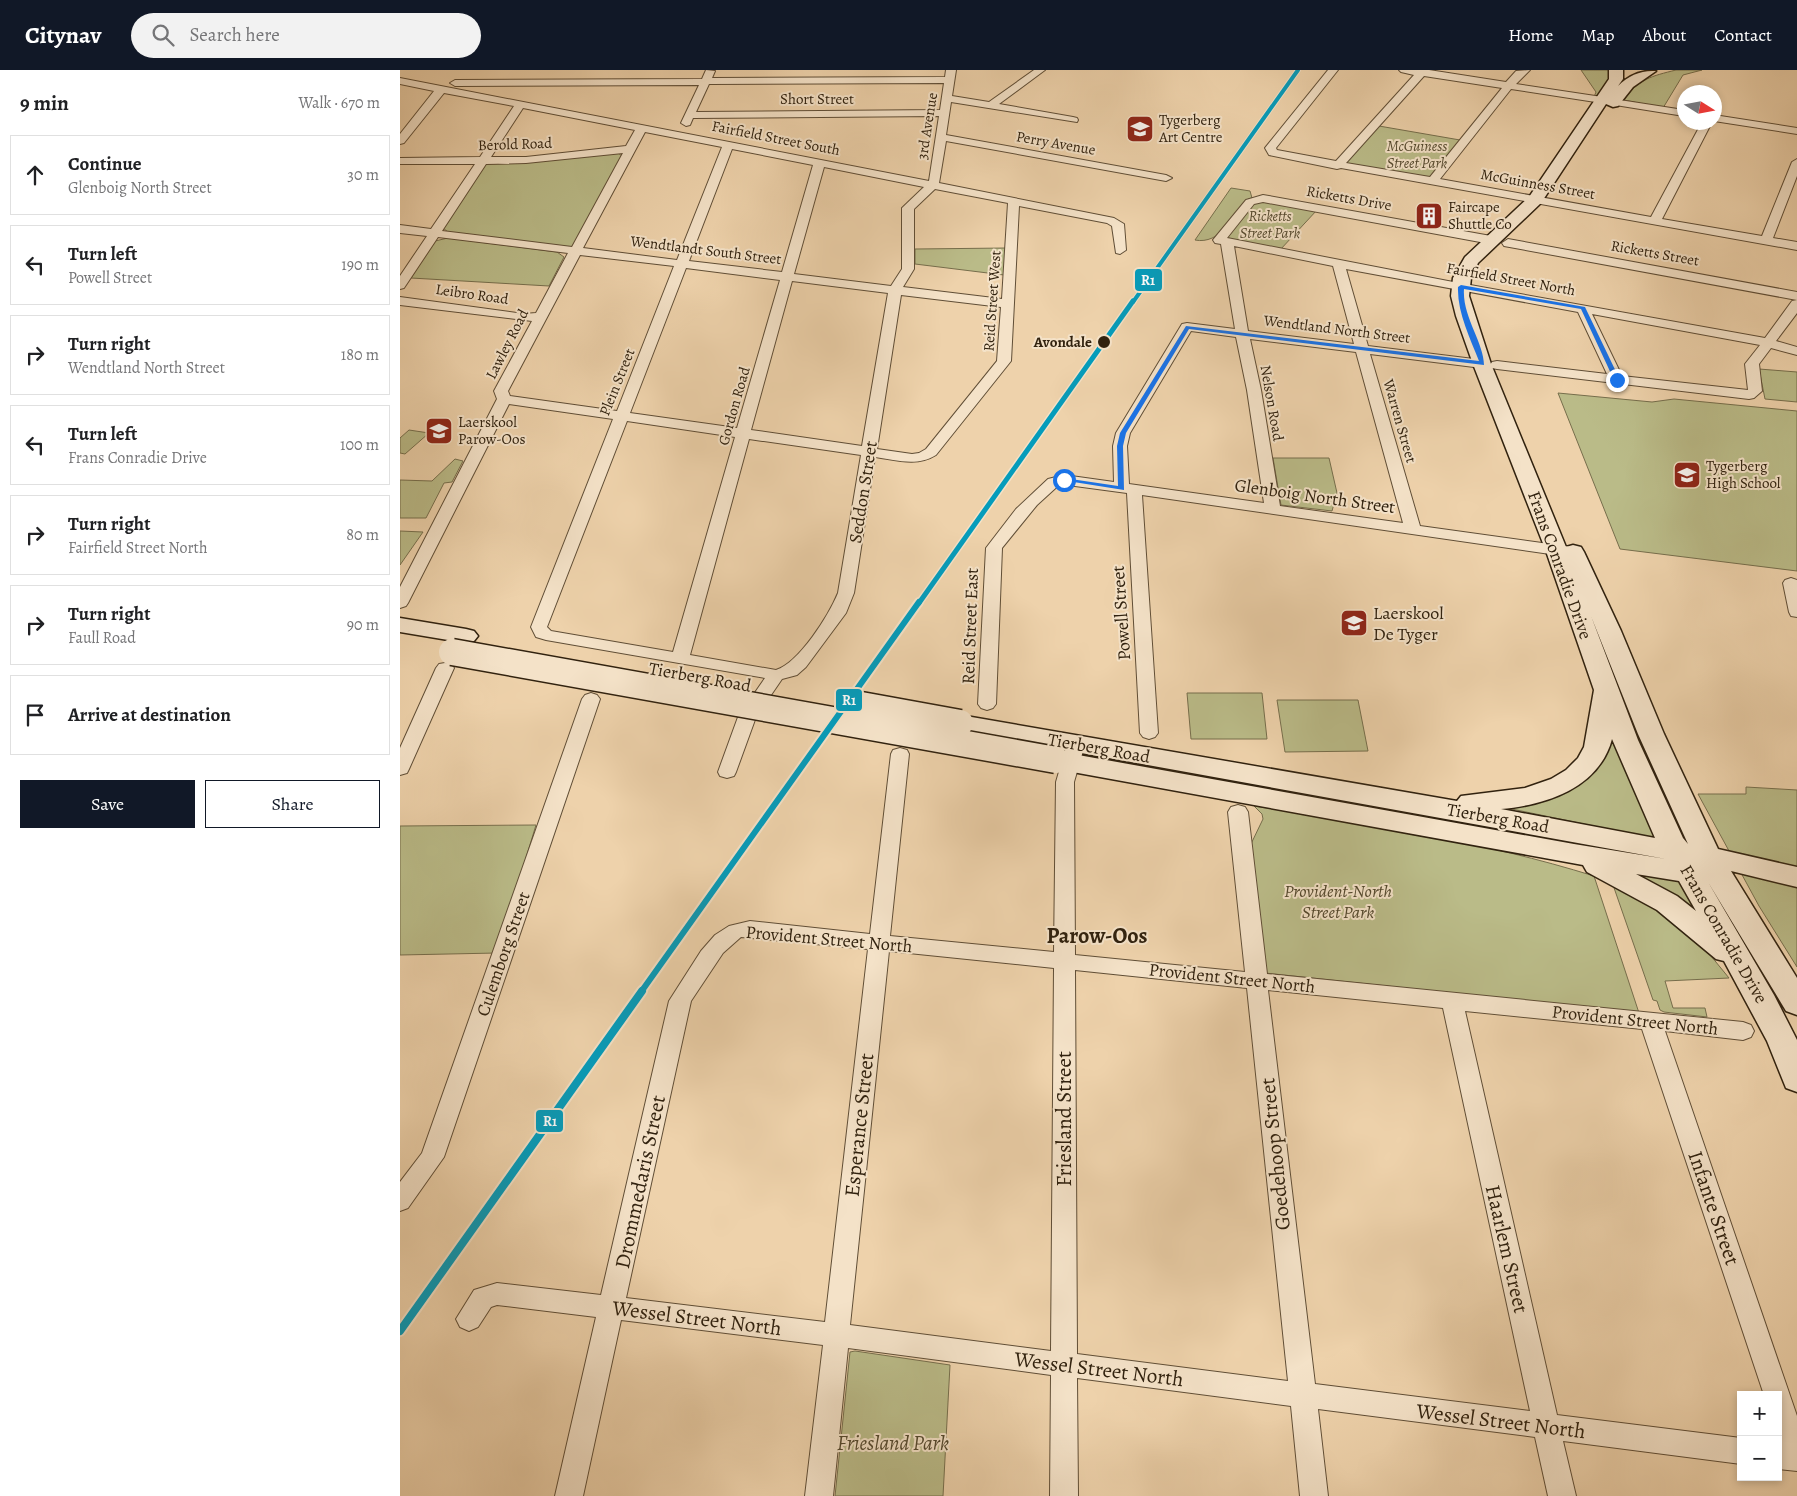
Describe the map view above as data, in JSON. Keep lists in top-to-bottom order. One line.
{"streets":{"main road":["Frans Conradie Drive","Tierberg Road"],"street":["Short Street","3rd Avenue","Fairfield Street South","Perry Avenue","Berold Road","McGuinness Street","Ricketts Drive","Wendtlandt South Street","Ricketts Street","Fairfield Street North","Leibro Road","Reid Street West","Wendtland North Street","Lawley Road","Plein Street","Nelson Road","Gordon Road","Warren Street","Seddon Street","Glenboig North Street","Powell Street","Reid Street East","Provident Street North","Culemborg Street","Friesland Street","Esperance Street","Goedehoop Street","Drommedaris Street","Infante Street","Haarlem Street","Wessel Street North"]},"crossings":[["Short Street","3rd Avenue"],["3rd Avenue","Fairfield Street South"],["3rd Avenue","Perry Avenue"],["3rd Avenue","Seddon Street"],["Fairfield Street South","Reid Street West"],["Fairfield Street South","Lawley Road"],["Fairfield Street South","Plein Street"],["Fairfield Street South","Gordon Road"],["Fairfield Street South","Seddon Street"],["Berold Road","Lawley Road"],["McGuinness Street","Frans Conradie Drive"],["Ricketts Drive","Ricketts Street"],["Ricketts Drive","Fairfield Street North"],["Ricketts Drive","Nelson Road"],["Ricketts Drive","Frans Conradie Drive"],["Wendtlandt South Street","Reid Street West"],["Wendtlandt South Street","Lawley Road"],["Wendtlandt South Street","Plein Street"],["Wendtlandt South Street","Gordon Road"],["Wendtlandt South Street","Seddon Street"],["Ricketts Street","Frans Conradie Drive"],["Fairfield Street North","Wendtland North Street"],["Fairfield Street North","Nelson Road"],["Fairfield Street North","Warren Street"],["Fairfield Street North","Frans Conradie Drive"],["Leibro Road","Lawley Road"],["Reid Street West","Seddon Street"],["Wendtland North Street","Nelson Road"],["Wendtland North Street","Warren Street"],["Wendtland North Street","Frans Conradie Drive"],["Wendtland North Street","Powell Street"],["Nelson Road","Glenboig North Street"],["Warren Street","Glenboig North Street"],["Glenboig North Street","Frans Conradie Drive"],["Glenboig North Street","Powell Street"],["Glenboig North Street","Reid Street East"],["Frans Conradie Drive","Tierberg Road"],["Tierberg Road","Friesland Street"],["Provident Street North","Friesland Street"],["Provident Street North","Esperance Street"],["Provident Street North","Goedehoop Street"],["Provident Street North","Drommedaris Street"],["Provident Street North","Infante Street"],["Provident Street North","Haarlem Street"],["Friesland Street","Wessel Street North"],["Esperance Street","Wessel Street North"],["Goedehoop Street","Wessel Street North"],["Drommedaris Street","Wessel Street North"],["Haarlem Street","Wessel Street North"]],"districts":["Parow-Oos"],"parks":["McGuiness Street Park","Ricketts Street Park","Provident-North Street Park","Friesland Park"],"places":{"school or university":["Tygerberg Art Centre","Laerskool Parow-Oos","Tygerberg High School","Laerskool De Tyger"],"building":["Faircape Shuttle Co"],"other":["Avondale"]},"lines":["transit line R1"],"north":"right","page":{"header":"Citynav","search":"Search here","nav":["Home","Map","About","Contact"],"heading":["9 min","Walk · 670 m"],"list":[["Continue","Glenboig North Street","30 m"],["Turn left","Powell Street","190 m"],["Turn right","Wendtland North Street","180 m"],["Turn left","Frans Conradie Drive","100 m"],["Turn right","Fairfield Street North","80 m"],["Turn right","Faull Road","90 m"],"Arrive at destination"],"buttons":["Save","Share"],"map_buttons":["+","−"]}}
